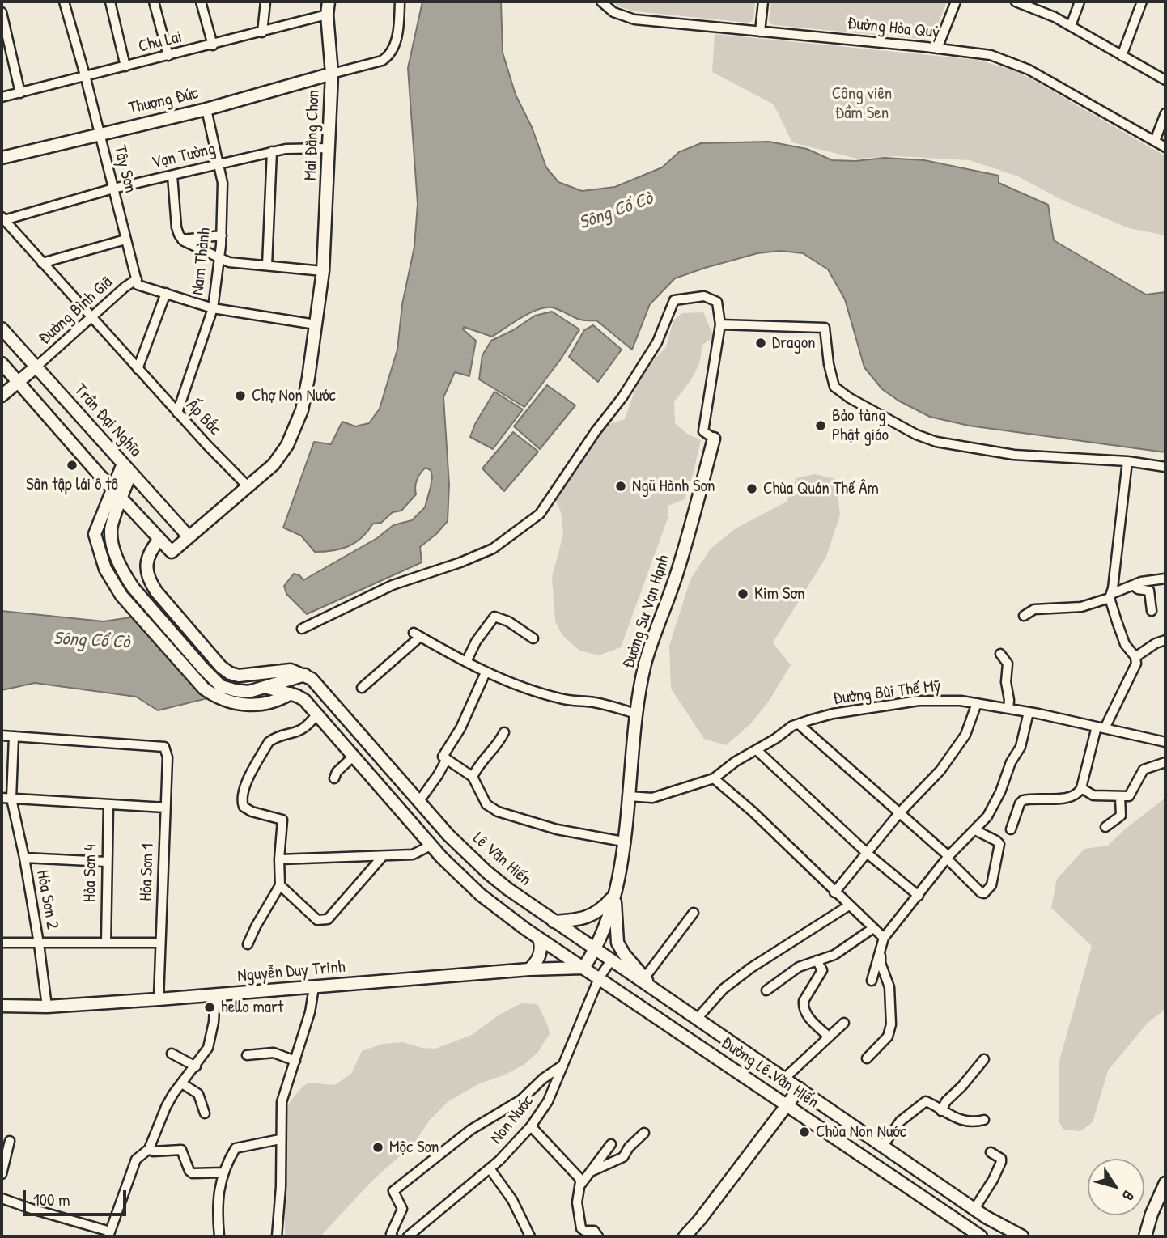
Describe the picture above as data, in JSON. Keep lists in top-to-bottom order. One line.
{"streets":{"main road":["Thượng Đức","Mai Đăng Chơn","Trần Đại Nghĩa","Đường Sư Vạn Hạnh","Lê Văn Hiến","Nguyễn Duy Trinh","Đường Lê Văn Hiến"],"street":["Đường Hòa Quý","Chu Lai","Vạn Tường","Tây Sơn","Nam Thành","Đường Bình Giã","Ấp Bắc","Đường Bùi Thế Mỹ","Hỏa Sơn 1","Hỏa Sơn 4","Hỏa Sơn 2","Non Nước"]},"crossings":[["Chu Lai","Mai Đăng Chơn"],["Chu Lai","Tây Sơn"],["Thượng Đức","Mai Đăng Chơn"],["Thượng Đức","Tây Sơn"],["Thượng Đức","Nam Thành"],["Mai Đăng Chơn","Vạn Tường"],["Mai Đăng Chơn","Ấp Bắc"],["Mai Đăng Chơn","Trần Đại Nghĩa"],["Vạn Tường","Tây Sơn"],["Vạn Tường","Nam Thành"],["Vạn Tường","Ấp Bắc"],["Tây Sơn","Đường Bình Giã"],["Nam Thành","Ấp Bắc"],["Đường Bình Giã","Ấp Bắc"],["Đường Bình Giã","Trần Đại Nghĩa"],["Đường Sư Vạn Hạnh","Đường Bùi Thế Mỹ"],["Đường Sư Vạn Hạnh","Lê Văn Hiến"],["Đường Sư Vạn Hạnh","Nguyễn Duy Trinh"],["Đường Sư Vạn Hạnh","Đường Lê Văn Hiến"],["Lê Văn Hiến","Đường Lê Văn Hiến"],["Lê Văn Hiến","Non Nước"],["Hỏa Sơn 1","Hỏa Sơn 2"],["Hỏa Sơn 1","Nguyễn Duy Trinh"],["Hỏa Sơn 2","Nguyễn Duy Trinh"],["Nguyễn Duy Trinh","Đường Lê Văn Hiến"],["Đường Lê Văn Hiến","Non Nước"]],"water":["Sông Cổ Cò"],"parks":["Công viên Đầm Sen"],"places":["Dragon","Chợ Non Nước","Bảo tàng Phật giáo","Sân tập lái ô tô","Ngũ Hành Sơn","Chùa Quán Thế Âm","Kim Sơn","hello mart","Chùa Non Nước","Mộc Sơn"],"scale_bar":"100 m","north":"bottom right"}
